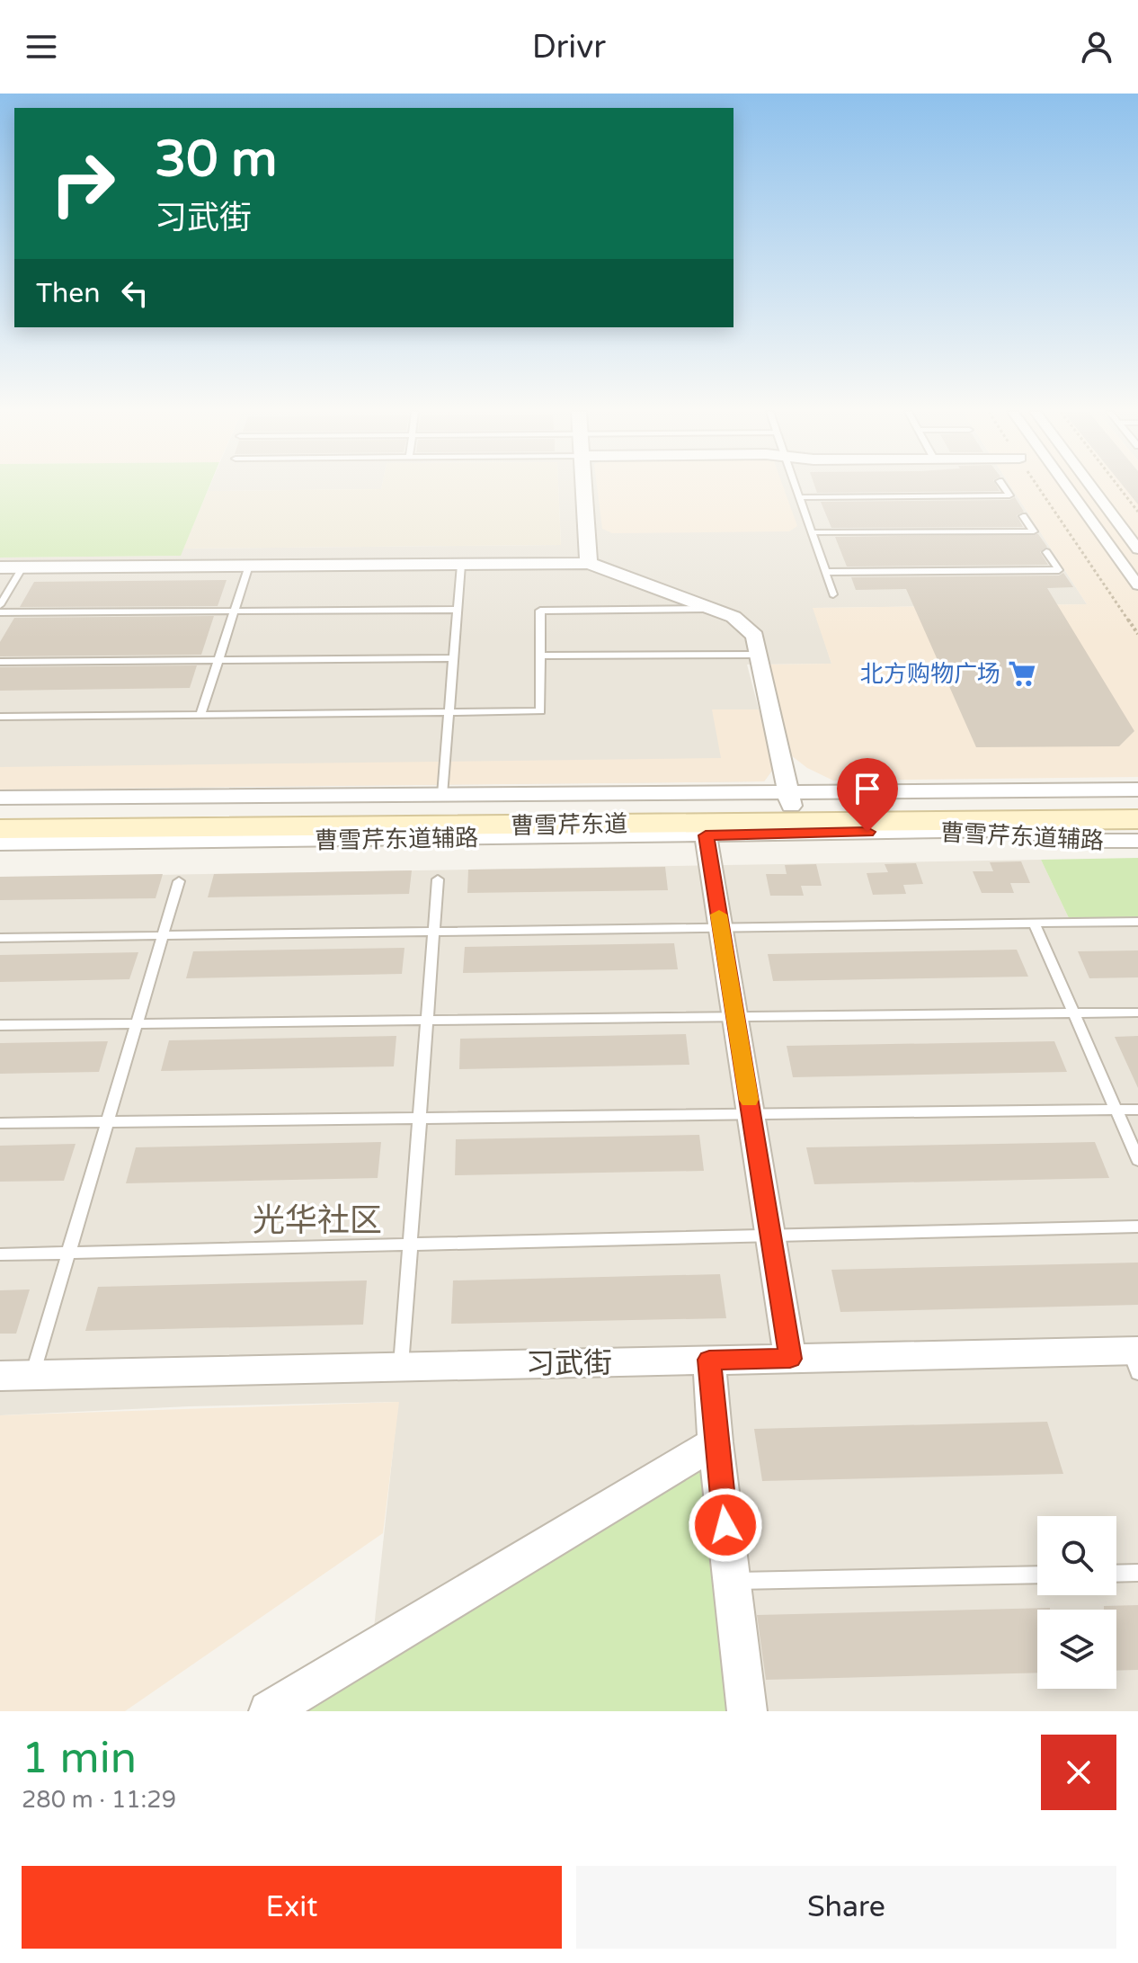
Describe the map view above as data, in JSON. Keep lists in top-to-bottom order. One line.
{"streets":{"main road":["曹雪芹东道"],"street":["曹雪芹东道辅路","习武街"]},"crossings":[["曹雪芹东道","曹雪芹东道辅路"]],"districts":["光华社区"],"places":{"supermarket":["北方购物广场"]},"page":{"header":"Drivr","turn":["30 m","习武街"],"then":"Then","heading":["1 min","280 m · 11:29"],"buttons":["Exit","Share"]}}
